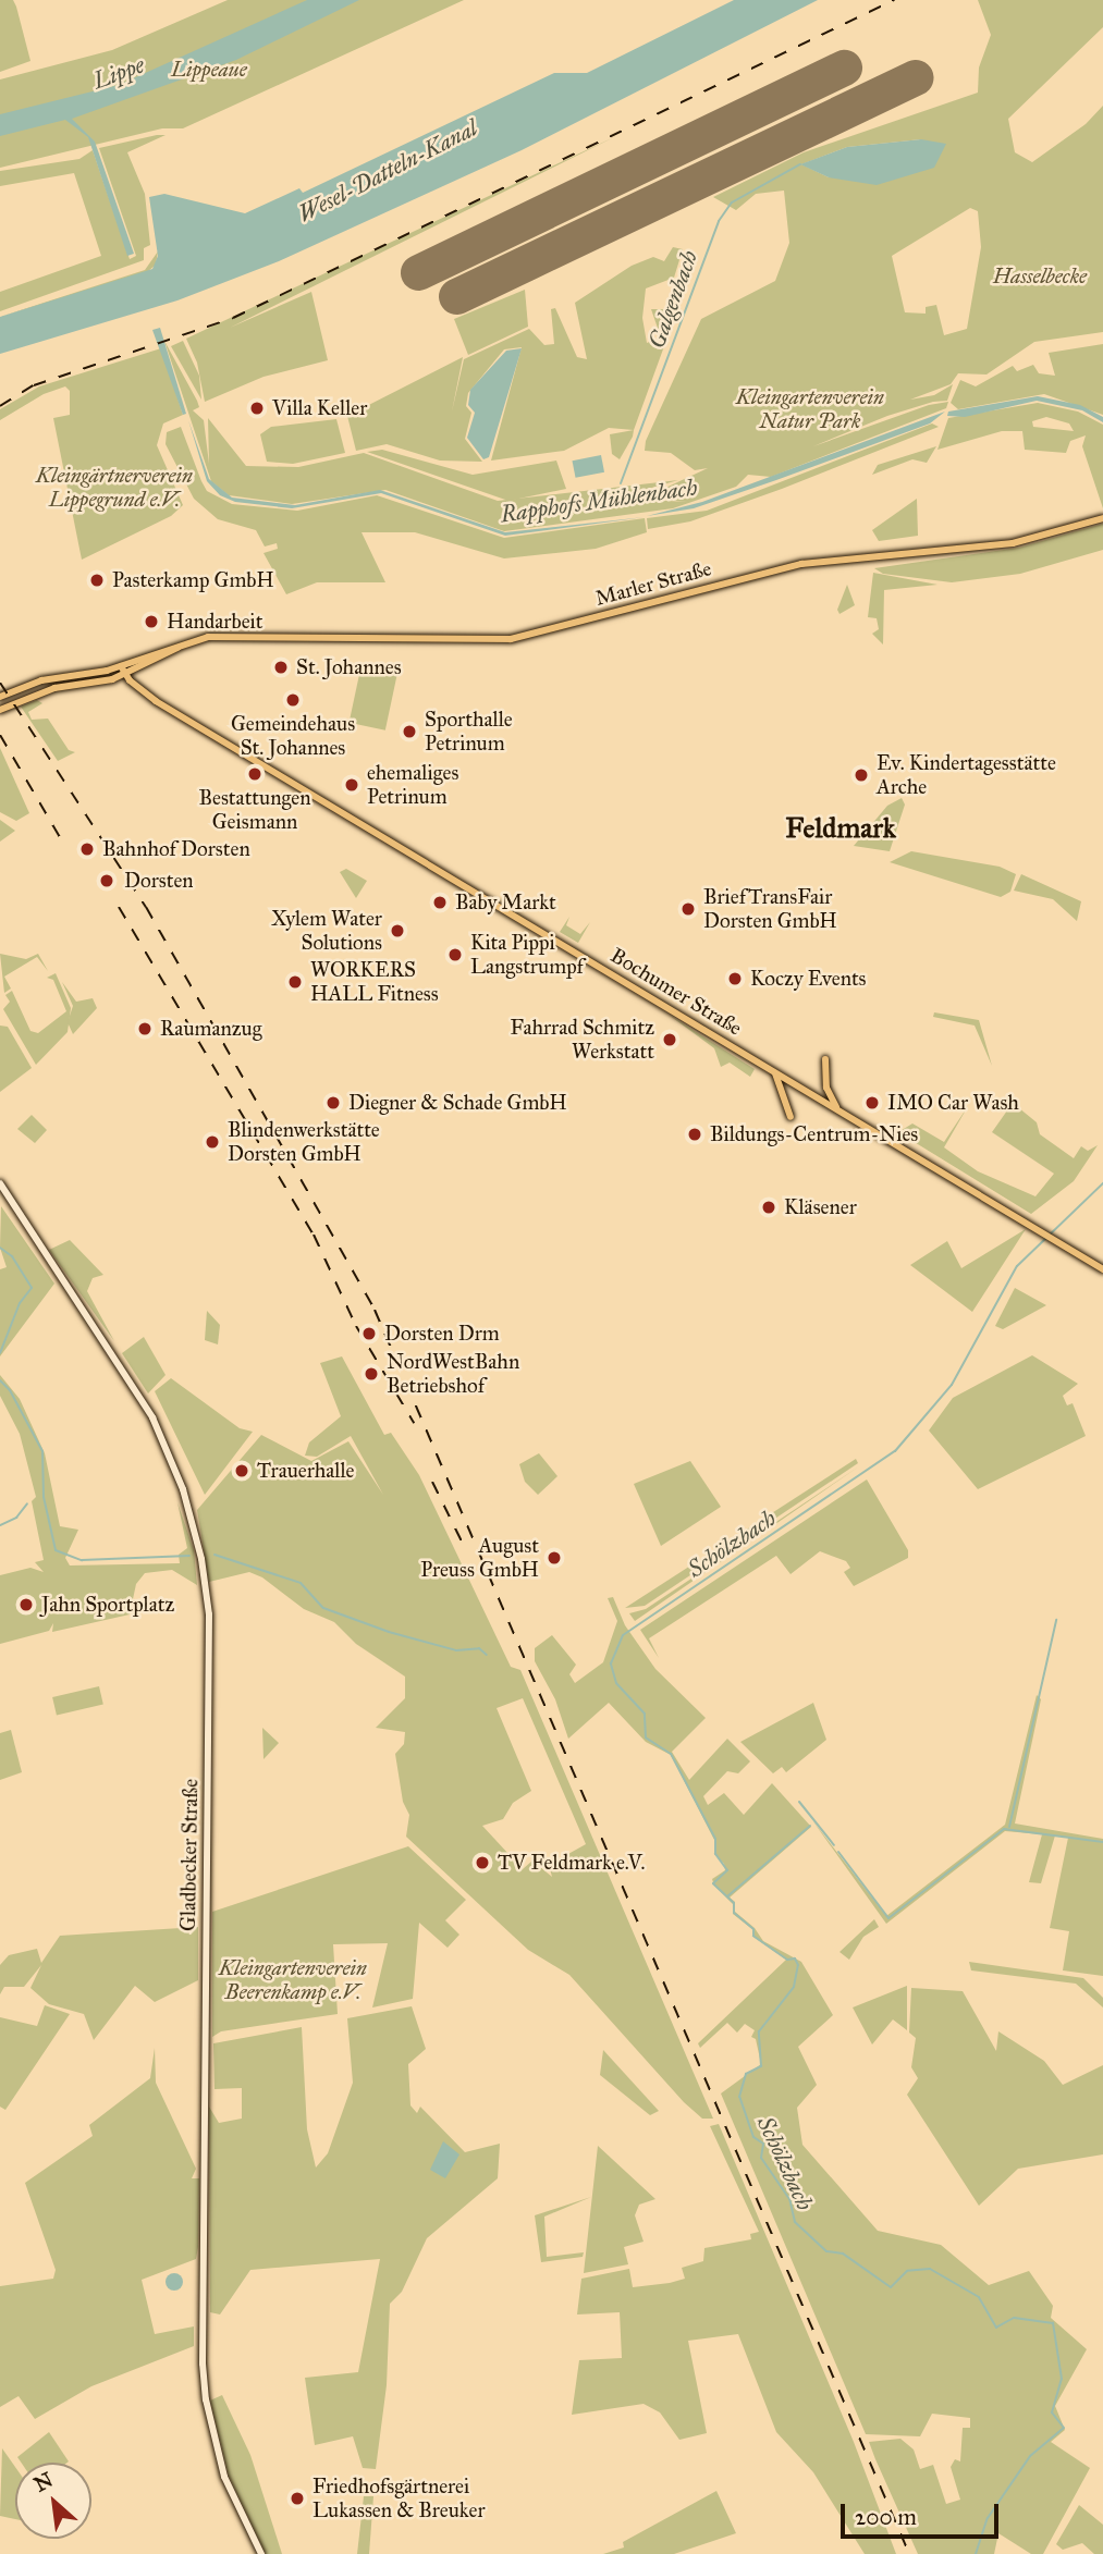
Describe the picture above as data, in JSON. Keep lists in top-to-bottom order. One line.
{"streets":{"main road":["Marler Straße","Bochumer Straße","Gladbecker Straße"]},"crossings":[["Marler Straße","Bochumer Straße"]],"districts":["Feldmark"],"water":["Lippe","Wesel-Datteln-Kanal","Galgenbach","Rapphofs Mühlenbach","Schölzbach"],"parks":["Lippeaue","Hasselbecke","Kleingartenverein Natur Park","Kleingärtnerverein Lippegrund e.V.","Kleingartenverein Beerenkamp e.V."],"places":["Villa Keller","Pasterkamp GmbH","Handarbeit","St. Johannes","Gemeindehaus St. Johannes","Sporthalle Petrinum","Bestattungen Geismann","Ev. Kindertagesstätte Arche","ehemaliges Petrinum","Bahnhof Dorsten","Dorsten","Baby Markt","BriefTransFair Dorsten GmbH","Xylem Water Solutions","Kita Pippi Langstrumpf","Koczy Events","WORKERS HALL Fitness","Raumanzug","Fahrrad Schmitz Werkstatt","Diegner & Schade GmbH","IMO Car Wash","Bildungs-Centrum-Nies","Blindenwerkstätte Dorsten GmbH","Kläsener","Dorsten Drm","NordWestBahn Betriebshof","Trauerhalle","August Preuss GmbH","Jahn Sportplatz","TV Feldmark e.V.","Friedhofsgärtnerei Lukassen & Breuker"],"scale_bar":"200 m","north":"top left"}
